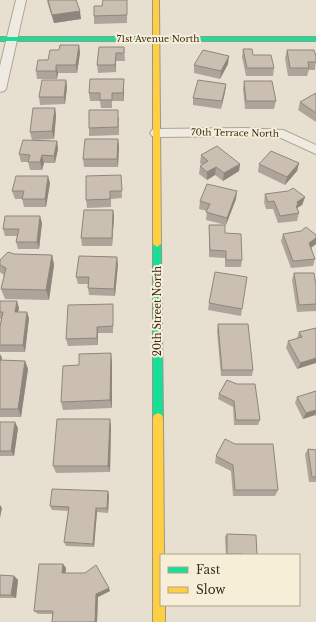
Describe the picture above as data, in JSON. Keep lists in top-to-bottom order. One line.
{"streets":{"street":["71st Avenue North","70th Terrace North","20th Street North"]},"crossings":[["71st Avenue North","20th Street North"],["70th Terrace North","20th Street North"]],"legend":["Fast","Slow"]}
